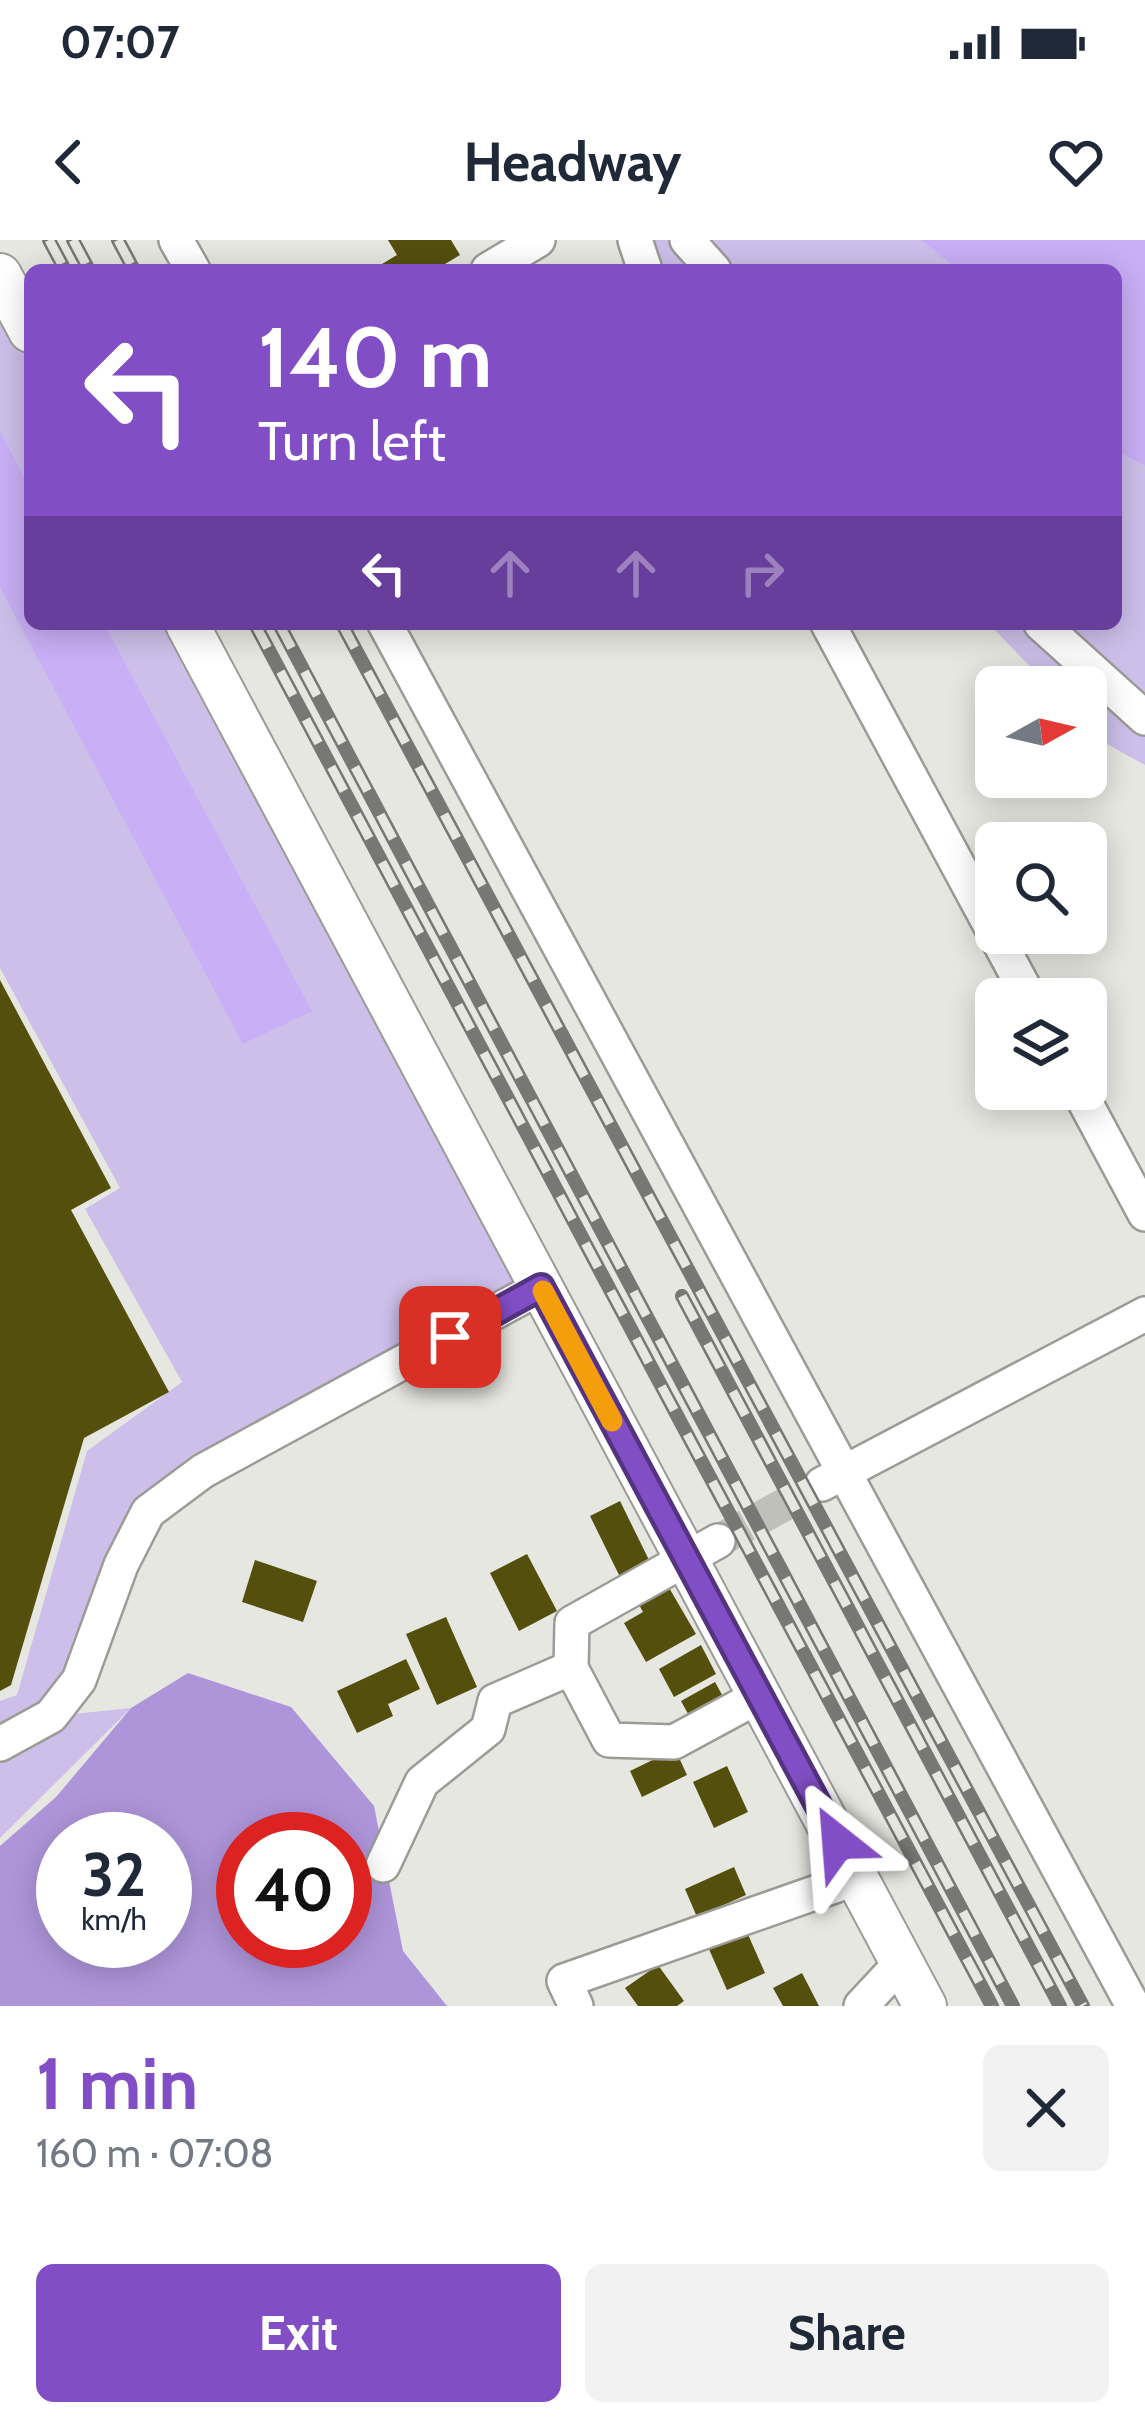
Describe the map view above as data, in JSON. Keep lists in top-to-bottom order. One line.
{"north":"right","page":{"status":"07:07","header":"Headway","turn":["140 m","Turn left"],"speed":"32 km/h","limit":"40","heading":["1 min","160 m · 07:08"],"buttons":["Exit","Share"]}}
